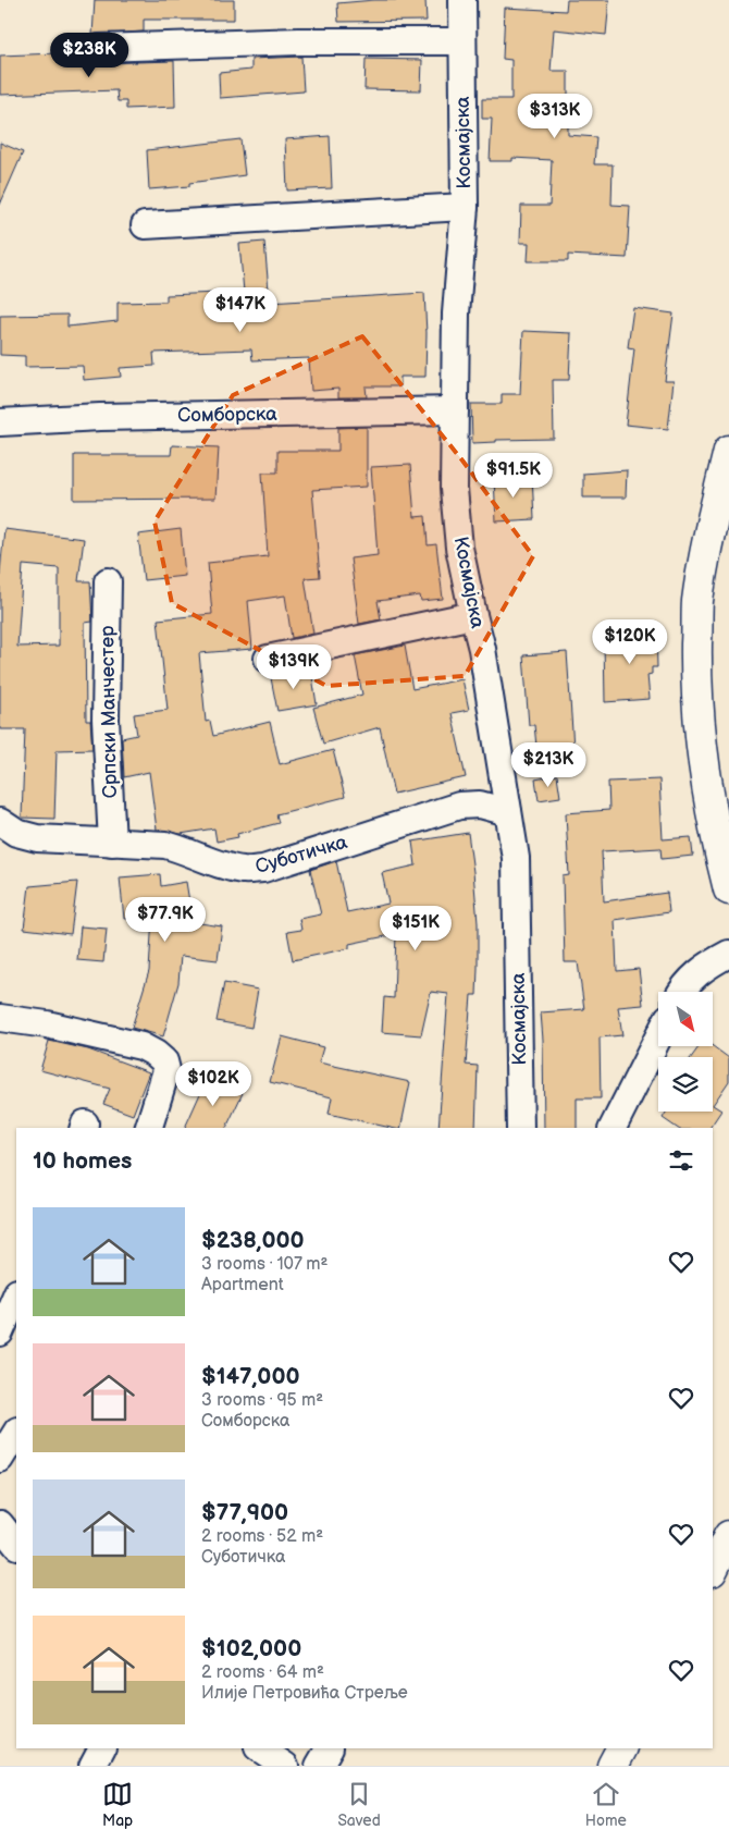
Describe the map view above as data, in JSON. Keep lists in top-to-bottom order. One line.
{"streets":{"street":["Космајска","Сомборска","Српски Манчестер","Суботичка"]},"crossings":[["Космајска","Сомборска"],["Космајска","Суботичка"],["Српски Манчестер","Суботичка"]],"north":"bottom right","page":{"price":["$238K","$313K","$147K","$91.5K","$120K","$139K","$213K","$77.9K","$151K","$102K"],"heading":"10 homes","list":[{"name":"$238,000","note":"3 rooms · 107 m² · Apartment"},{"name":"$147,000","note":"3 rooms · 95 m² · Сомборска"},{"name":"$77,900","note":"2 rooms · 52 m² · Суботичка"},{"name":"$102,000","note":"2 rooms · 64 m² · Илије Петровића Стреље"}],"tabs":["Map","Saved","Home"]}}
